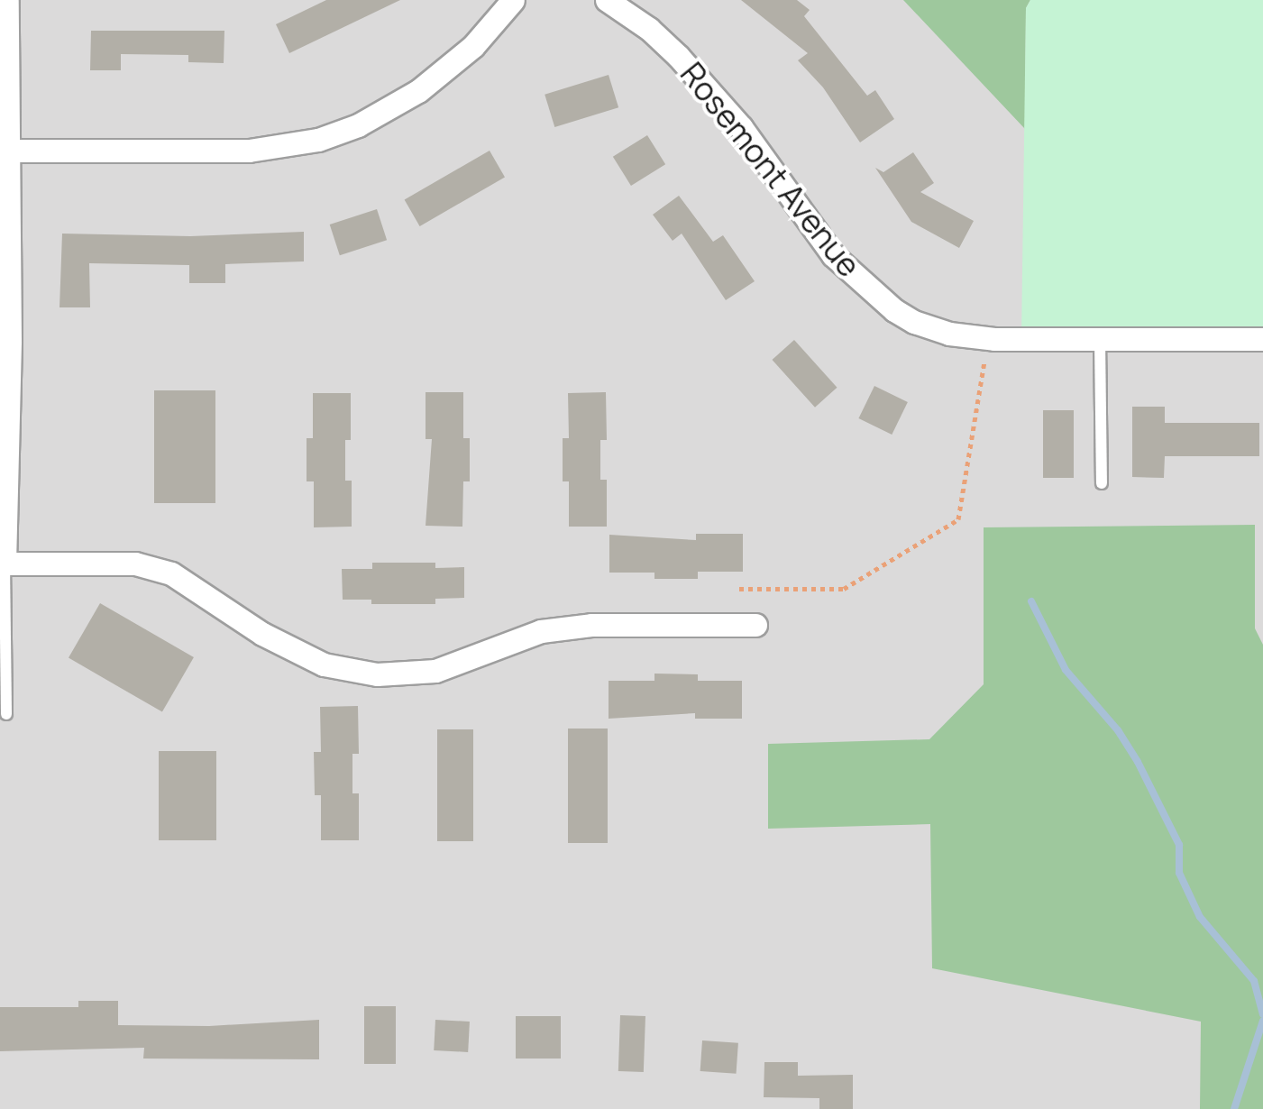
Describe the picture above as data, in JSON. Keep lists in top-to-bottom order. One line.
{"streets":{"street":["Rosemont Avenue"]}}
